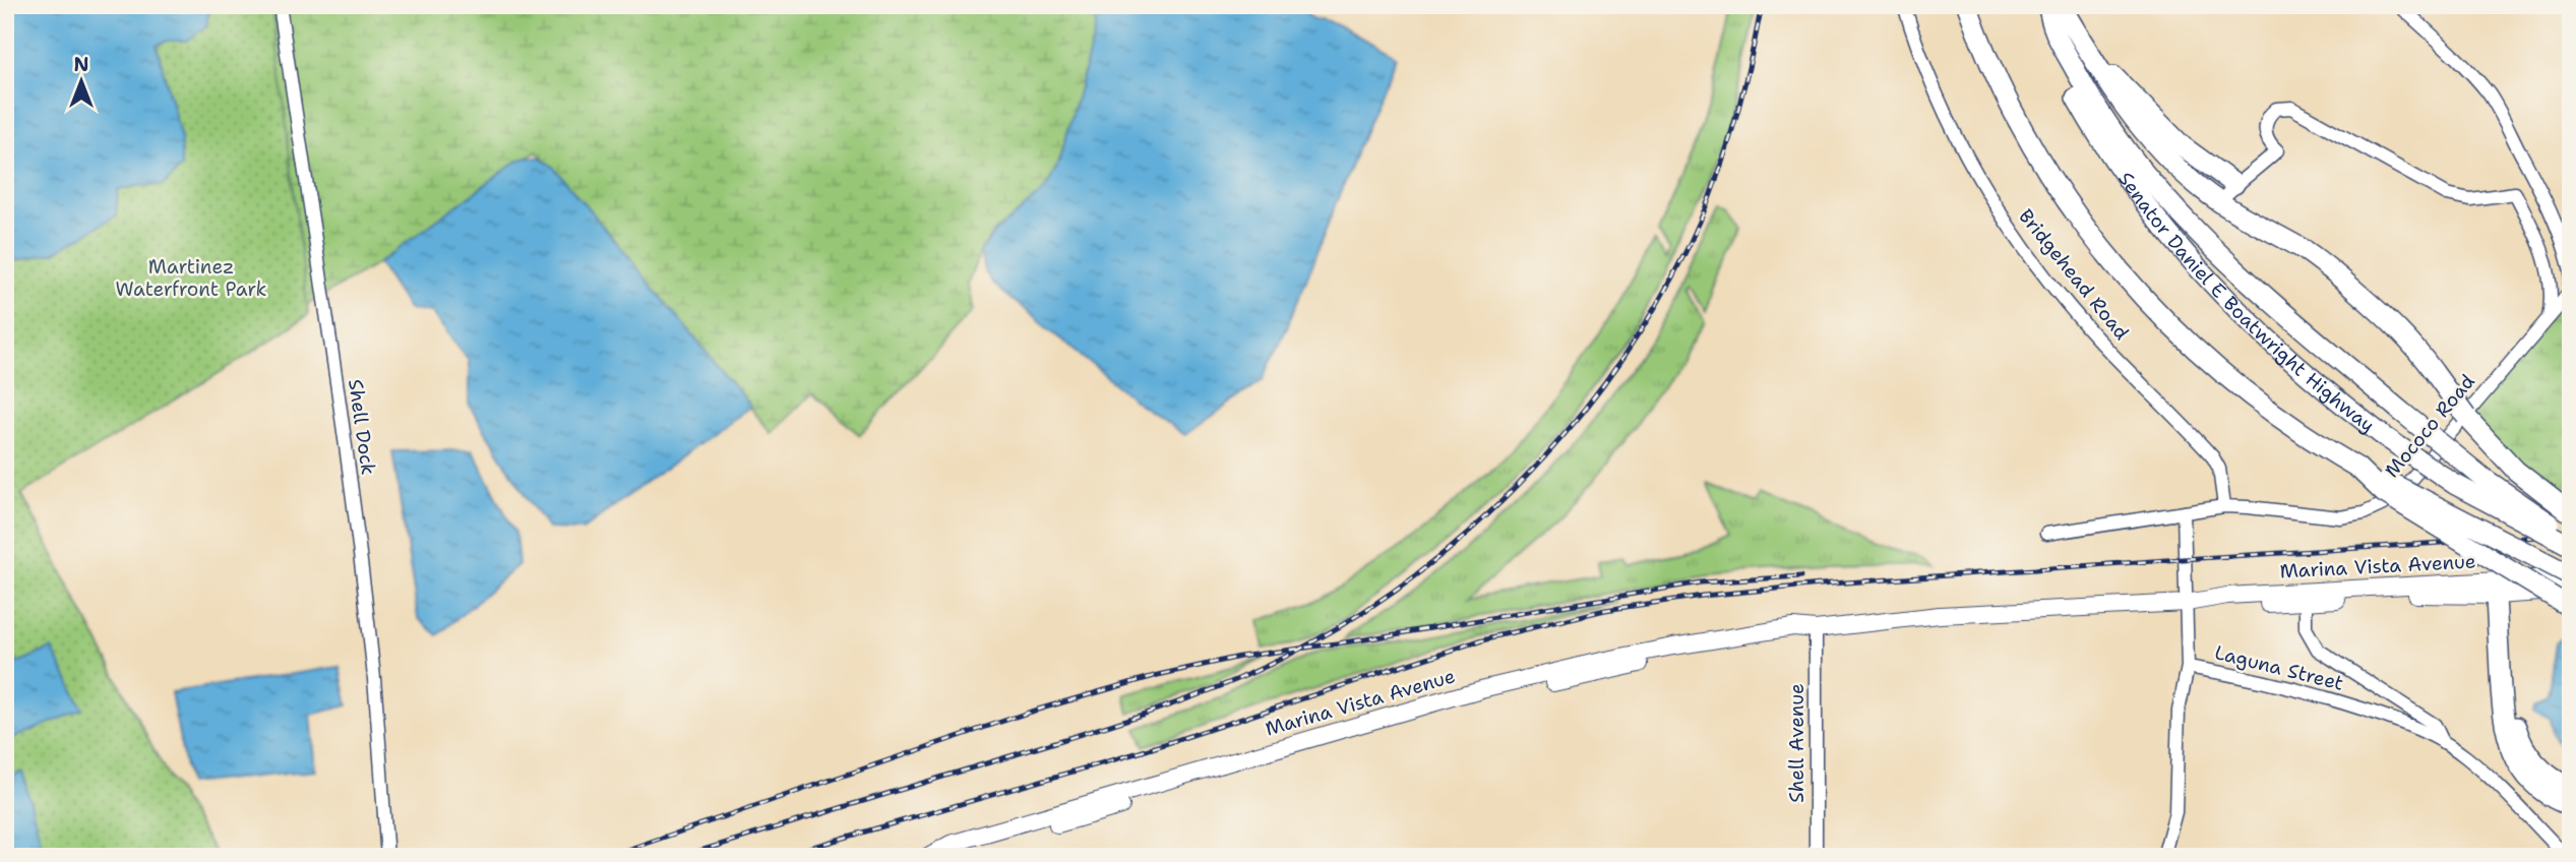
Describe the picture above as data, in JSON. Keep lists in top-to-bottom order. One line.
{"streets":{"highway":["Senator Daniel E Boatwright Highway"],"main road":["Marina Vista Avenue"],"street":["Bridgehead Road","Mococo Road","Shell Dock","Laguna Street","Shell Avenue"]},"crossings":[["Bridgehead Road","Mococo Road"],["Marina Vista Avenue","Laguna Street"],["Marina Vista Avenue","Shell Avenue"]],"parks":["Martinez Waterfront Park"],"north":"top"}
